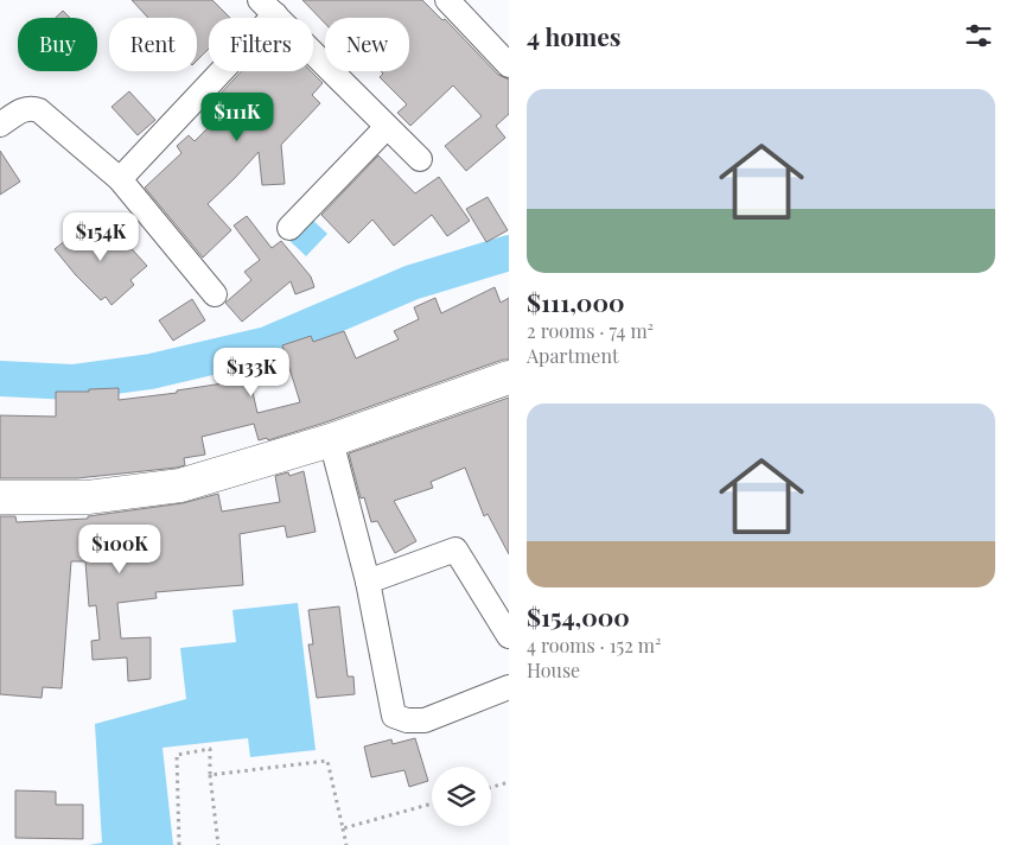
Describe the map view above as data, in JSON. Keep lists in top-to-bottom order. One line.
{"page":{"heading":"4 homes","chip":["Buy","Rent","Filters","New"],"list":[{"name":"$111,000","note":"2 rooms · 74 m² · Apartment"},{"name":"$154,000","note":"4 rooms · 152 m² · House"}],"price":["$111K","$154K","$133K","$100K"]}}
